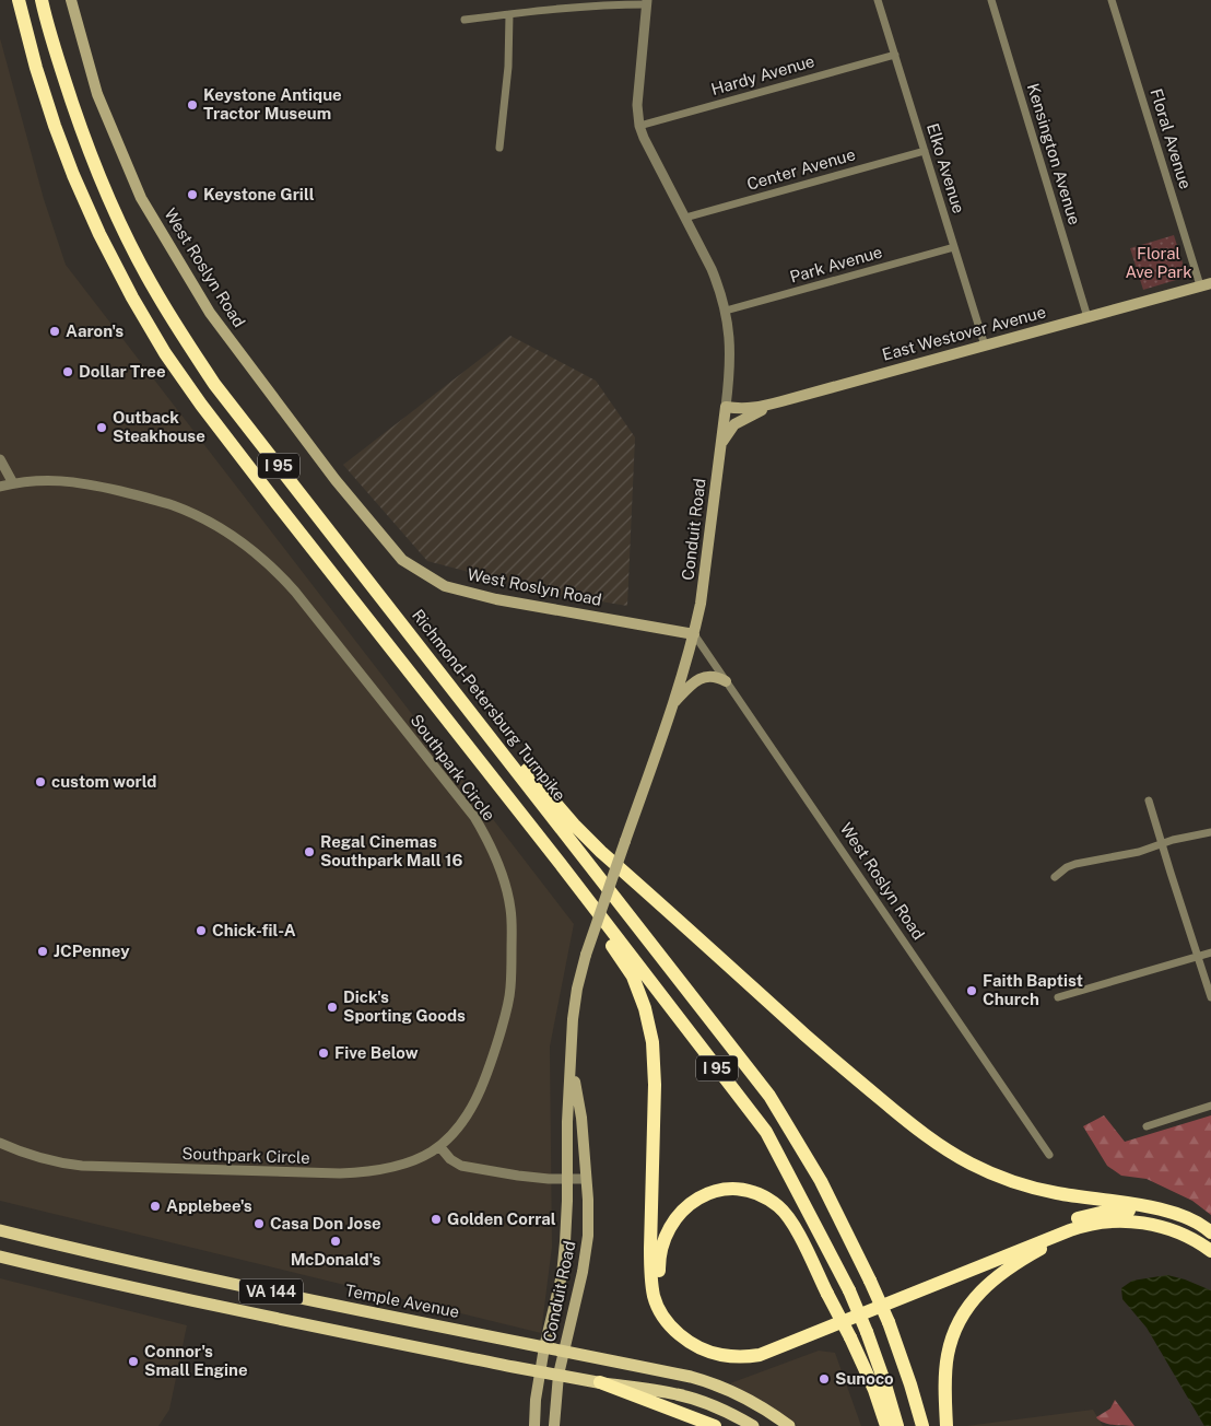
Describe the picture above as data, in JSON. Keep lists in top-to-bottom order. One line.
{"streets":{"highway":["I 95","Richmond-Petersburg Turnpike"],"main road":["West Roslyn Road","East Westover Avenue","Conduit Road","VA 144","Temple Avenue"],"street":["Hardy Avenue","Floral Avenue","Kensington Avenue","Elko Avenue","Center Avenue","Park Avenue","Southpark Circle"]},"crossings":[["Hardy Avenue","Elko Avenue"],["Hardy Avenue","Conduit Road"],["Floral Avenue","East Westover Avenue"],["Kensington Avenue","East Westover Avenue"],["Elko Avenue","Center Avenue"],["Elko Avenue","Park Avenue"],["Elko Avenue","East Westover Avenue"],["Center Avenue","Conduit Road"],["Park Avenue","Conduit Road"],["West Roslyn Road","Conduit Road"],["East Westover Avenue","Conduit Road"],["Conduit Road","VA 144"],["Conduit Road","Temple Avenue"]],"parks":["Floral Ave Park"],"places":["Keystone Antique Tractor Museum","Keystone Grill","Aaron's","Dollar Tree","Outback Steakhouse","custom world","Regal Cinemas Southpark Mall 16","Chick-fil-A","JCPenney","Faith Baptist Church","Dick's Sporting Goods","Five Below","Applebee's","Golden Corral","Casa Don Jose","McDonald's","Connor's Small Engine","Sunoco"]}
